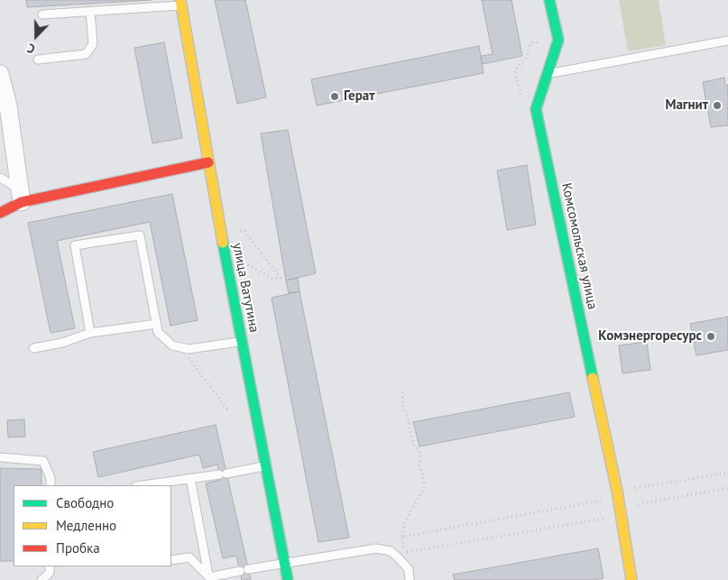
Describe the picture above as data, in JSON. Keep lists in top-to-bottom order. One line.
{"streets":{"street":["Комсомольская улица","улица Ватутина"]},"places":["Герат","Магнит","Комэнергоресурс"],"legend":["Свободно","Медленно","Пробка"],"north":"bottom"}
